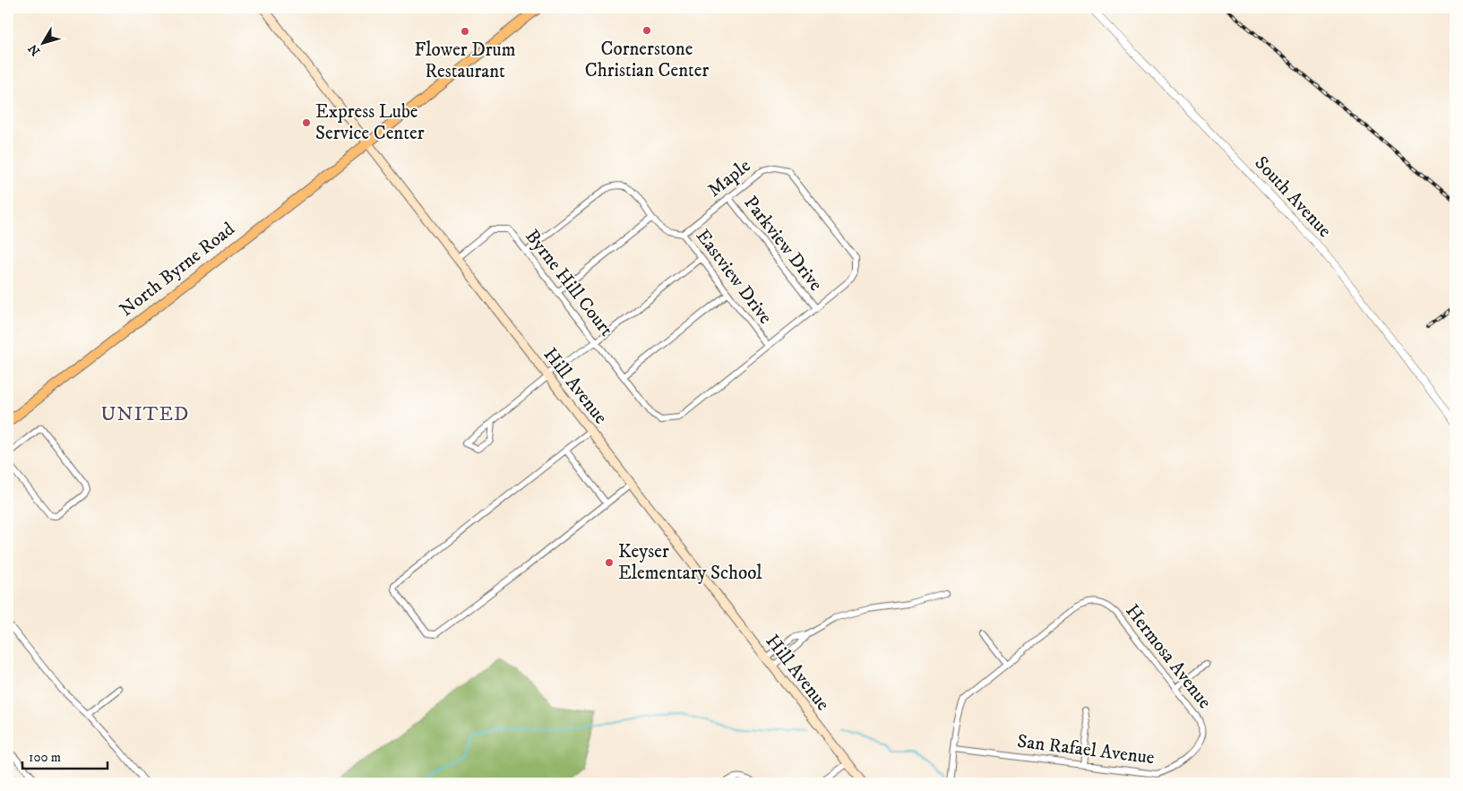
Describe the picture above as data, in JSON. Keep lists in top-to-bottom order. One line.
{"streets":{"main road":["North Byrne Road","Hill Avenue"],"street":["Maple","South Avenue","Parkview Drive","Eastview Drive","Byrne Hill Court","Hermosa Avenue","San Rafael Avenue"]},"crossings":[["Maple","Parkview Drive"],["Maple","Eastview Drive"],["Maple","Byrne Hill Court"],["Parkview Drive","Byrne Hill Court"],["North Byrne Road","Hill Avenue"],["Eastview Drive","Byrne Hill Court"],["Byrne Hill Court","Hill Avenue"],["Hermosa Avenue","San Rafael Avenue"]],"districts":["UNITED"],"places":["Cornerstone Christian Center","Flower Drum Restaurant","Express Lube Service Center","Keyser Elementary School"],"scale_bar":"100 m","north":"bottom left"}
